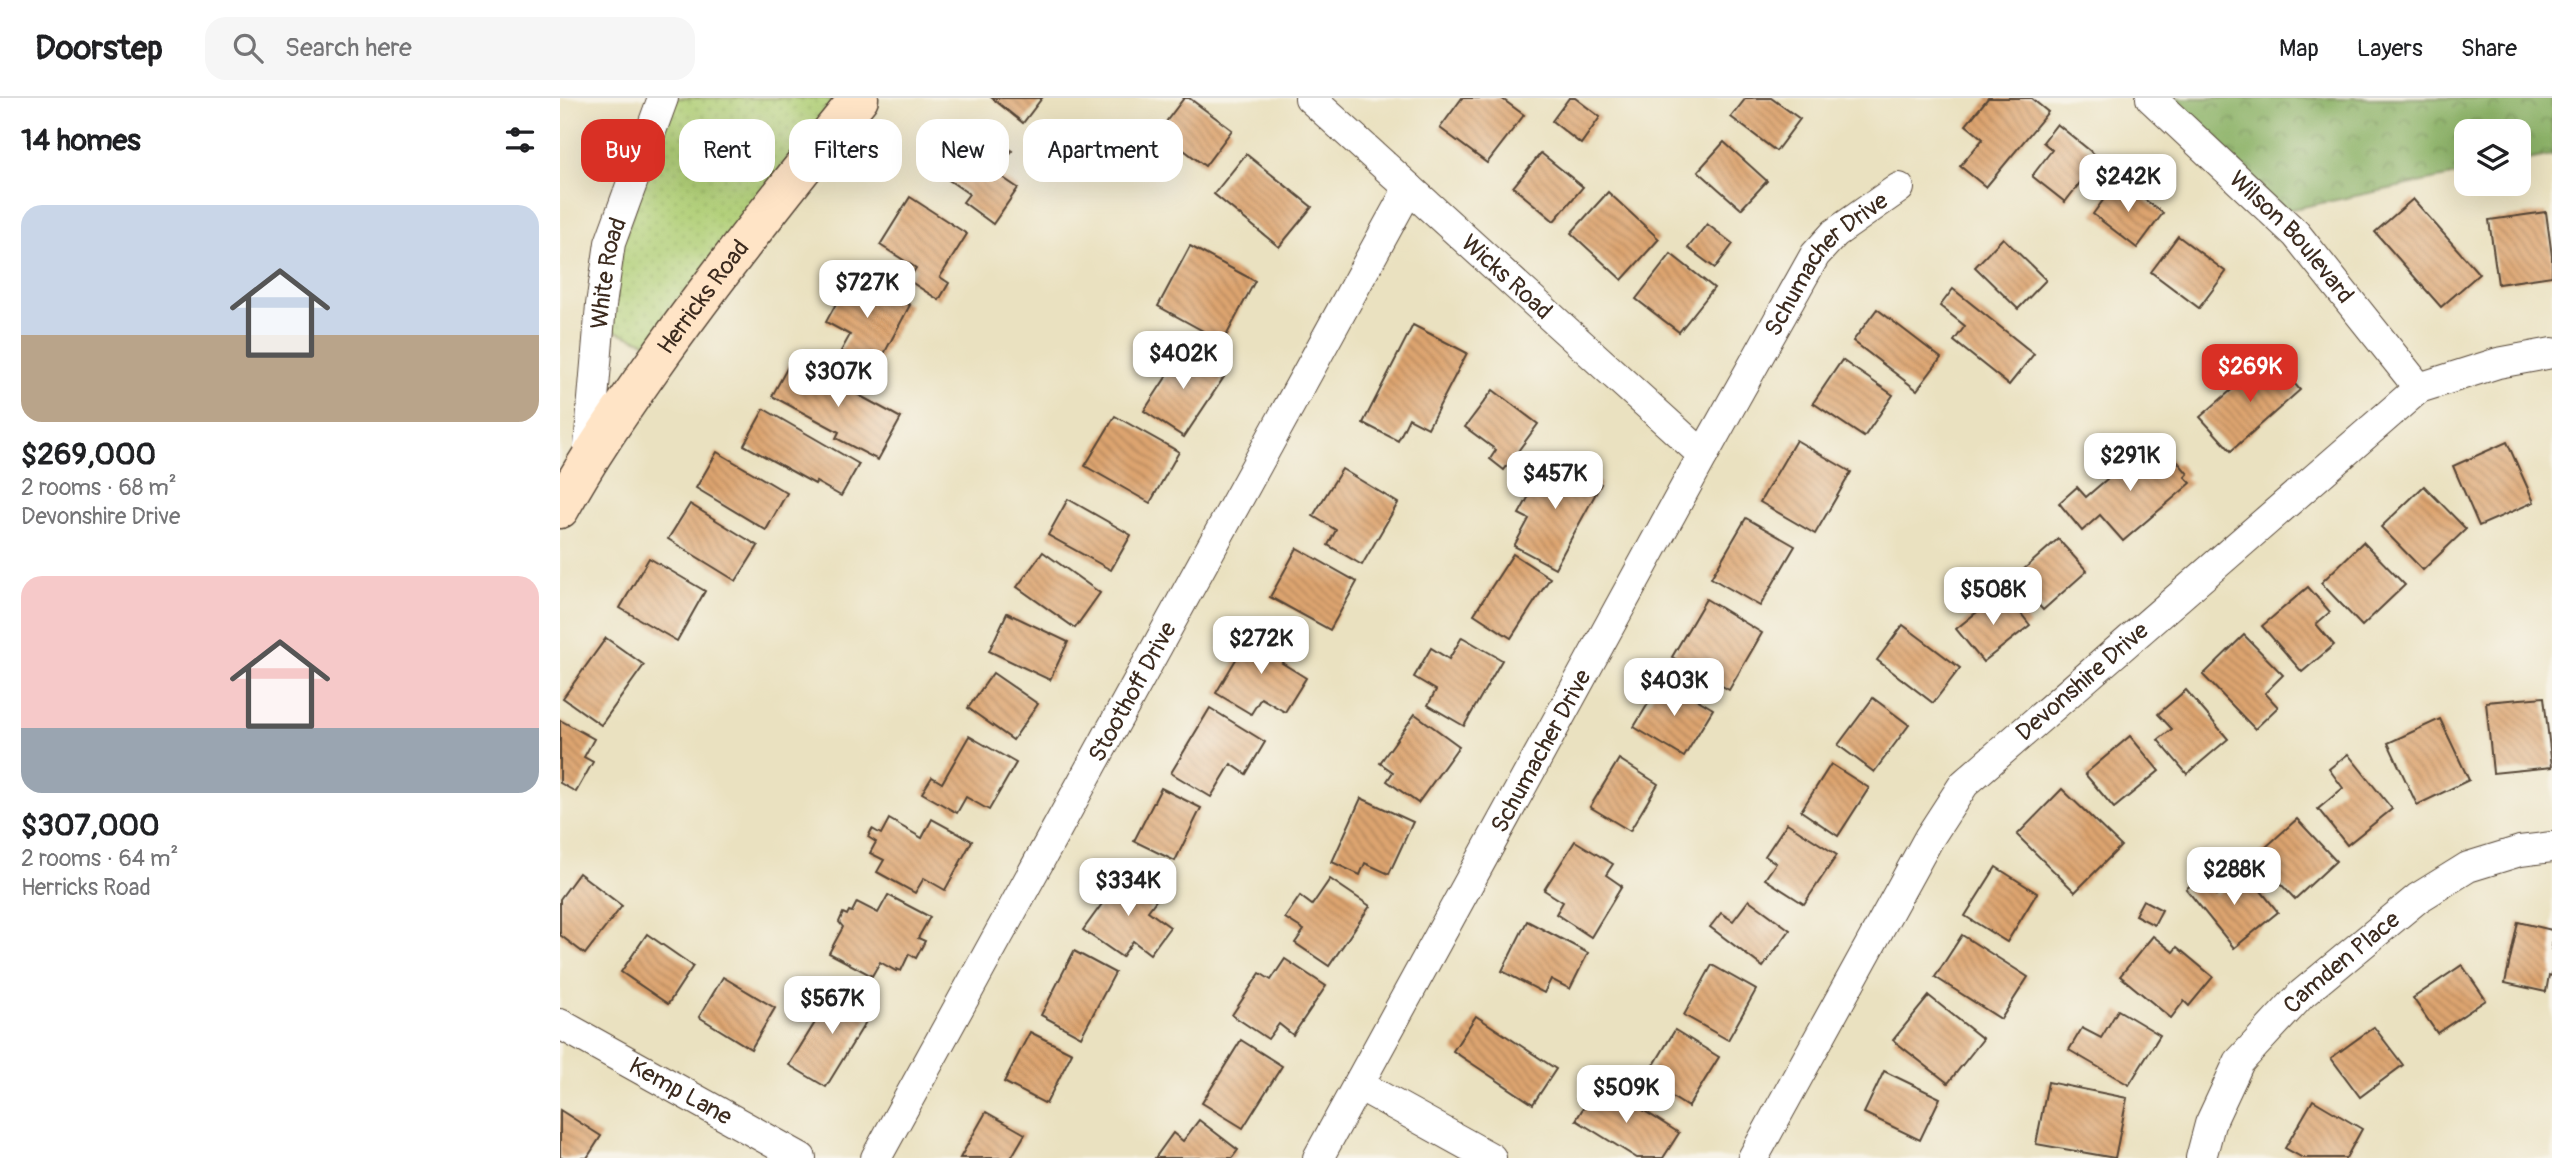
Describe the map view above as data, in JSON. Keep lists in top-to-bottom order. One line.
{"streets":{"main road":["Herricks Road"],"street":["Wilson Boulevard","Schumacher Drive","White Road","Wicks Road","Devonshire Drive","Stoothoff Drive","Camden Place","Kemp Lane"]},"crossings":[["Wilson Boulevard","Devonshire Drive"],["Schumacher Drive","Wicks Road"],["White Road","Herricks Road"],["Wicks Road","Stoothoff Drive"]],"page":{"header":"Doorstep","search":"Search here","nav":["Map","Layers","Share"],"heading":"14 homes","chip":["Buy","Rent","Filters","New","Apartment"],"price":["$242K","$727K","$402K","$269K","$307K","$291K","$457K","$508K","$272K","$403K","$288K","$334K","$567K","$509K"],"list":[{"name":"$269,000","note":"2 rooms · 68 m² · Devonshire Drive"},{"name":"$307,000","note":"2 rooms · 64 m² · Herricks Road"}]}}
